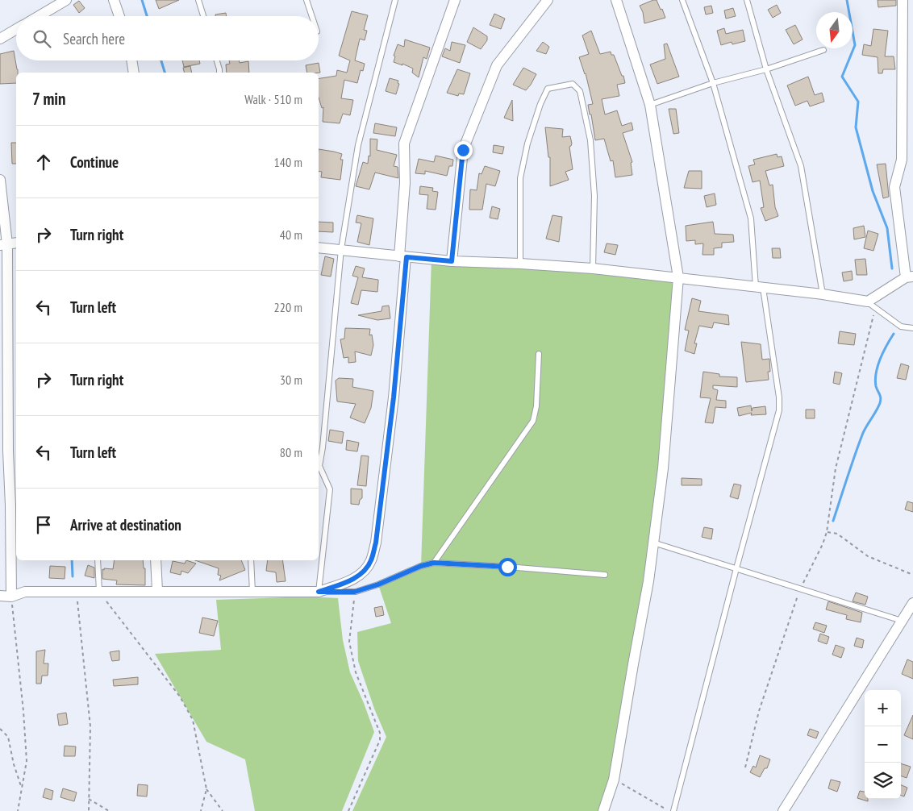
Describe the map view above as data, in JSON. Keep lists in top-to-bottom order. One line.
{"north":"bottom","page":{"search":"Search here","heading":["7 min","Walk · 510 m"],"list":[["Continue","140 m"],["Turn right","40 m"],["Turn left","220 m"],["Turn right","30 m"],["Turn left","80 m"],"Arrive at destination"],"map_buttons":["+","−"]}}
